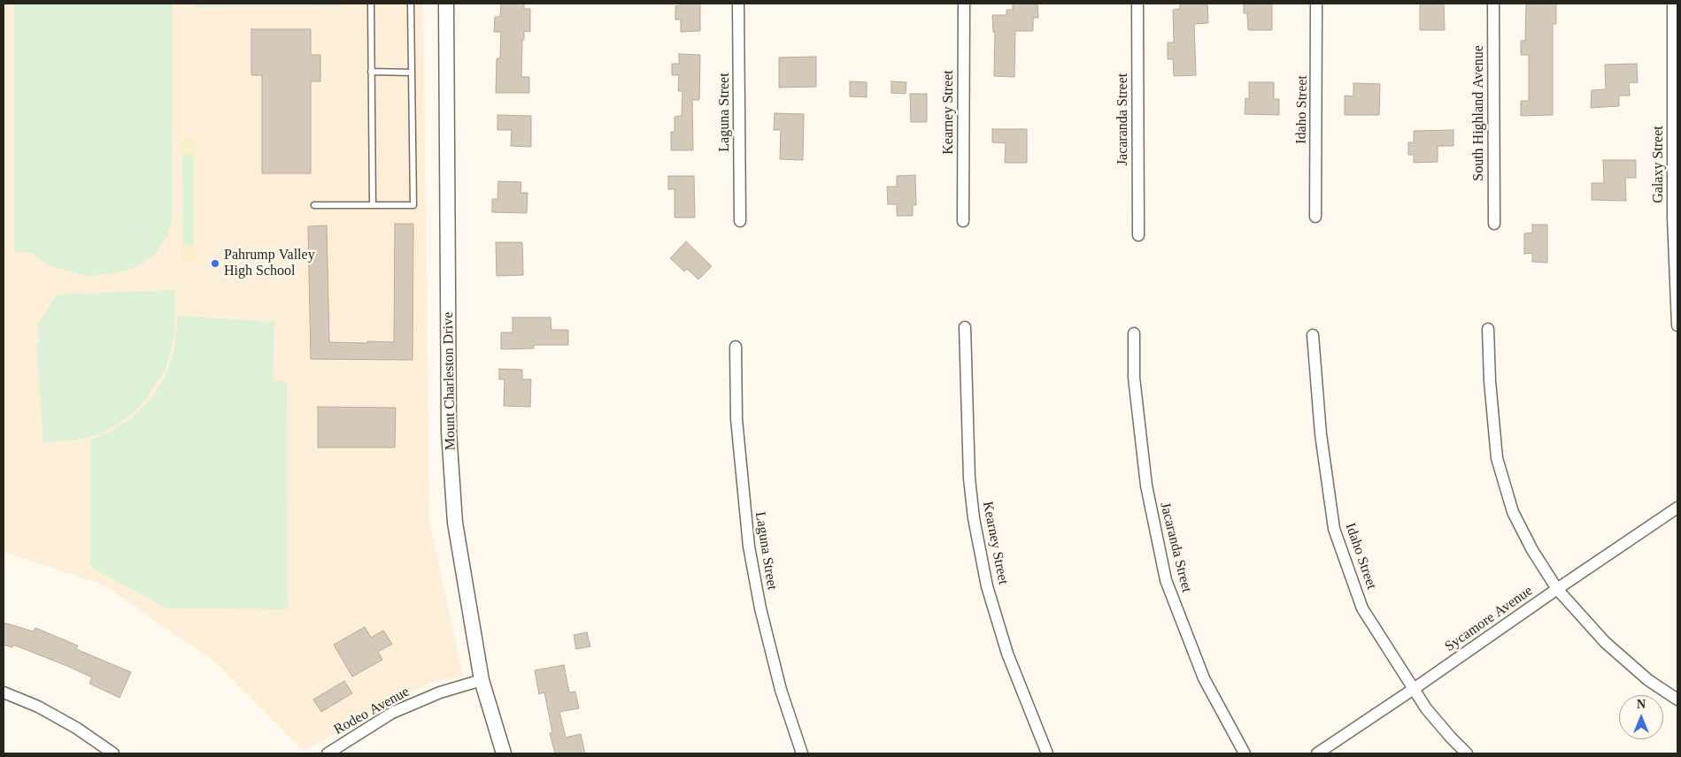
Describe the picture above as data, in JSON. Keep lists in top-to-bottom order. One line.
{"streets":{"street":["Idaho Street","Laguna Street","Kearney Street","South Highland Avenue","Jacaranda Street","Galaxy Street","Mount Charleston Drive","Sycamore Avenue","Rodeo Avenue"]},"crossings":[["Idaho Street","Sycamore Avenue"],["Mount Charleston Drive","Rodeo Avenue"]],"places":["Pahrump Valley High School"],"north":"top"}
